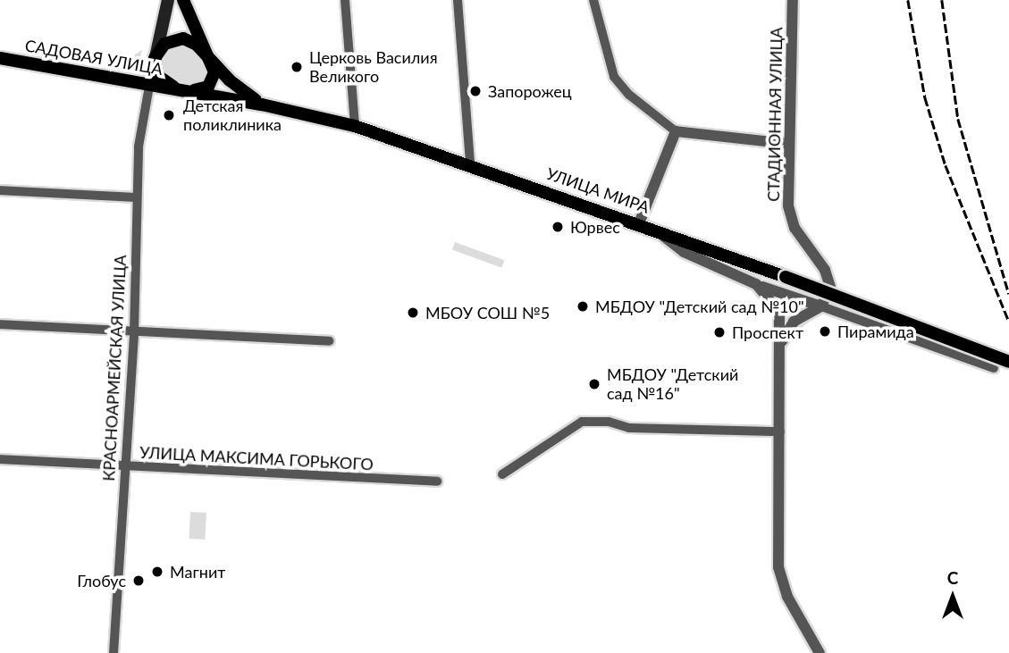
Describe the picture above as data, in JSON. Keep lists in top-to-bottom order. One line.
{"streets":{"main road":["САДОВАЯ УЛИЦА","УЛИЦА МИРА"],"street":["СТАДИОННАЯ УЛИЦА","КРАСНОАРМЕЙСКАЯ УЛИЦА","УЛИЦА МАКСИМА ГОРЬКОГО"]},"crossings":[["САДОВАЯ УЛИЦА","УЛИЦА МИРА"],["САДОВАЯ УЛИЦА","КРАСНОАРМЕЙСКАЯ УЛИЦА"],["УЛИЦА МИРА","КРАСНОАРМЕЙСКАЯ УЛИЦА"],["КРАСНОАРМЕЙСКАЯ УЛИЦА","УЛИЦА МАКСИМА ГОРЬКОГО"]],"places":["Церковь Василия Великого","Запорожец","Детская поликлиника","Юрвес","МБДОУ \"Детский сад №10\"","МБОУ СОШ №5","Пирамида","Проспект","МБДОУ \"Детский сад №16\"","Магнит","Глобус"],"north":"top"}
